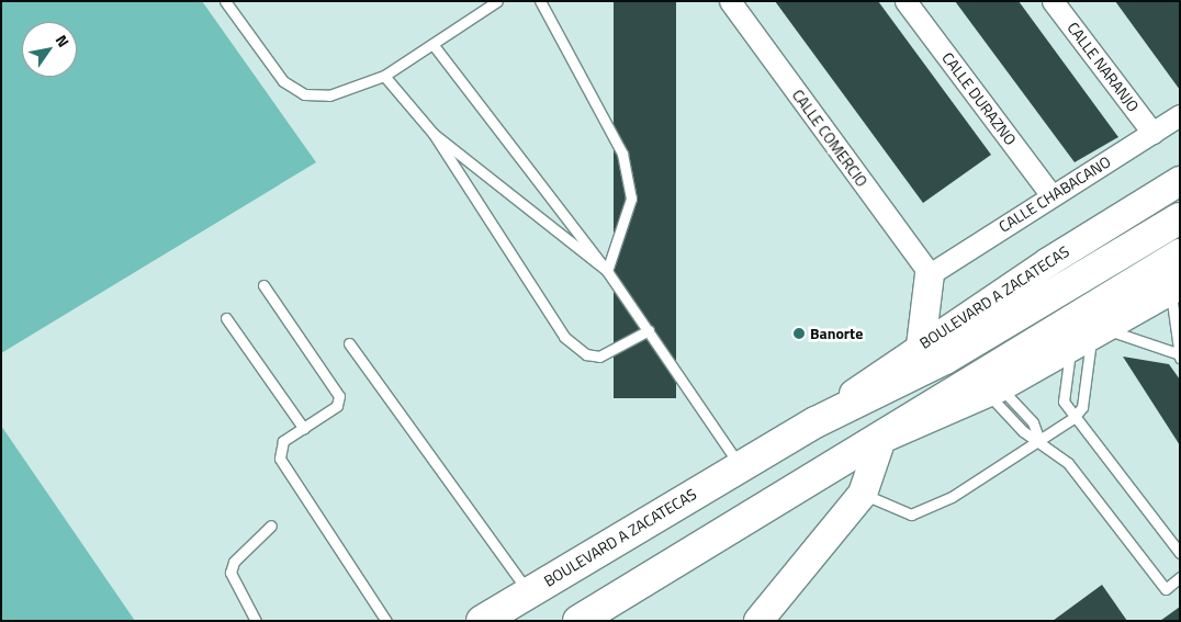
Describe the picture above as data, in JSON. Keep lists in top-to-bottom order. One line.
{"streets":{"main road":["BOULEVARD A ZACATECAS"],"street":["CALLE NARANJO","CALLE DURAZNO","CALLE COMERCIO","CALLE CHABACANO"]},"crossings":[["CALLE NARANJO","CALLE CHABACANO"],["CALLE DURAZNO","CALLE CHABACANO"],["CALLE COMERCIO","CALLE CHABACANO"]],"places":["Banorte"],"north":"top right"}
